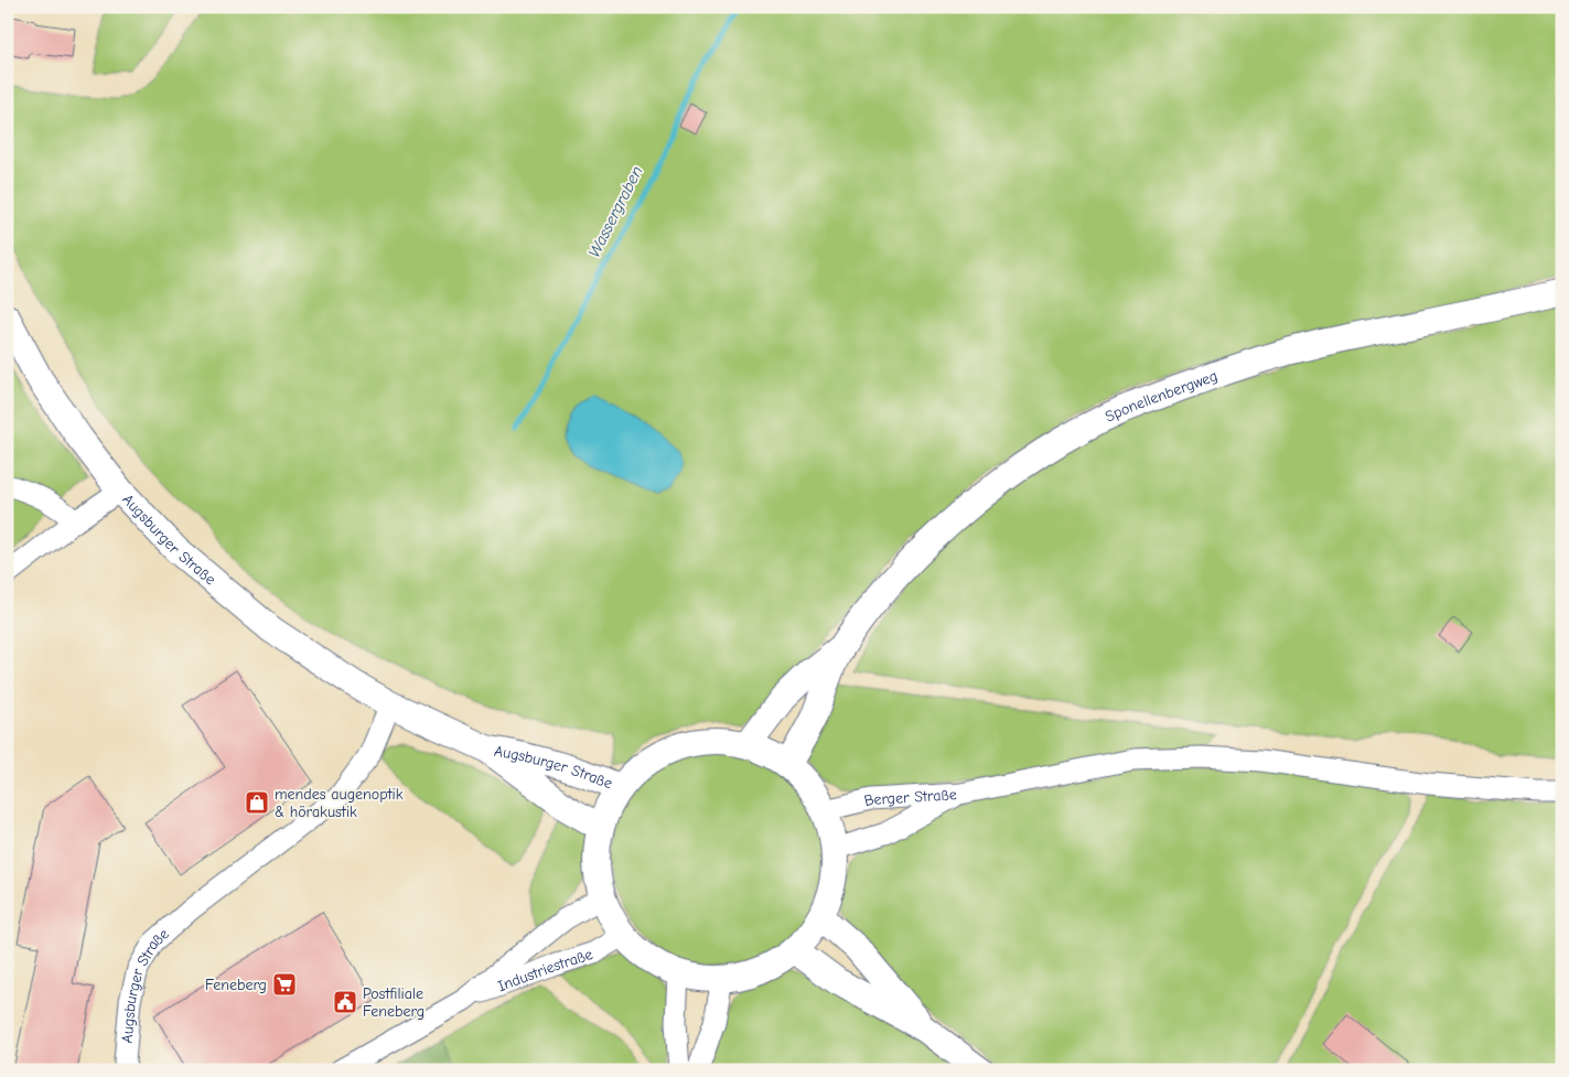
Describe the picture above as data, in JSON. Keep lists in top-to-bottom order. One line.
{"streets":{"street":["Sponellenbergweg","Augsburger Straße","Berger Straße","Industriestraße"]},"water":["Wassergraben"],"places":{"shop":["mendes augenoptik & hörakustik"],"supermarket":["Feneberg"],"public building":["Postfiliale Feneberg"]}}
